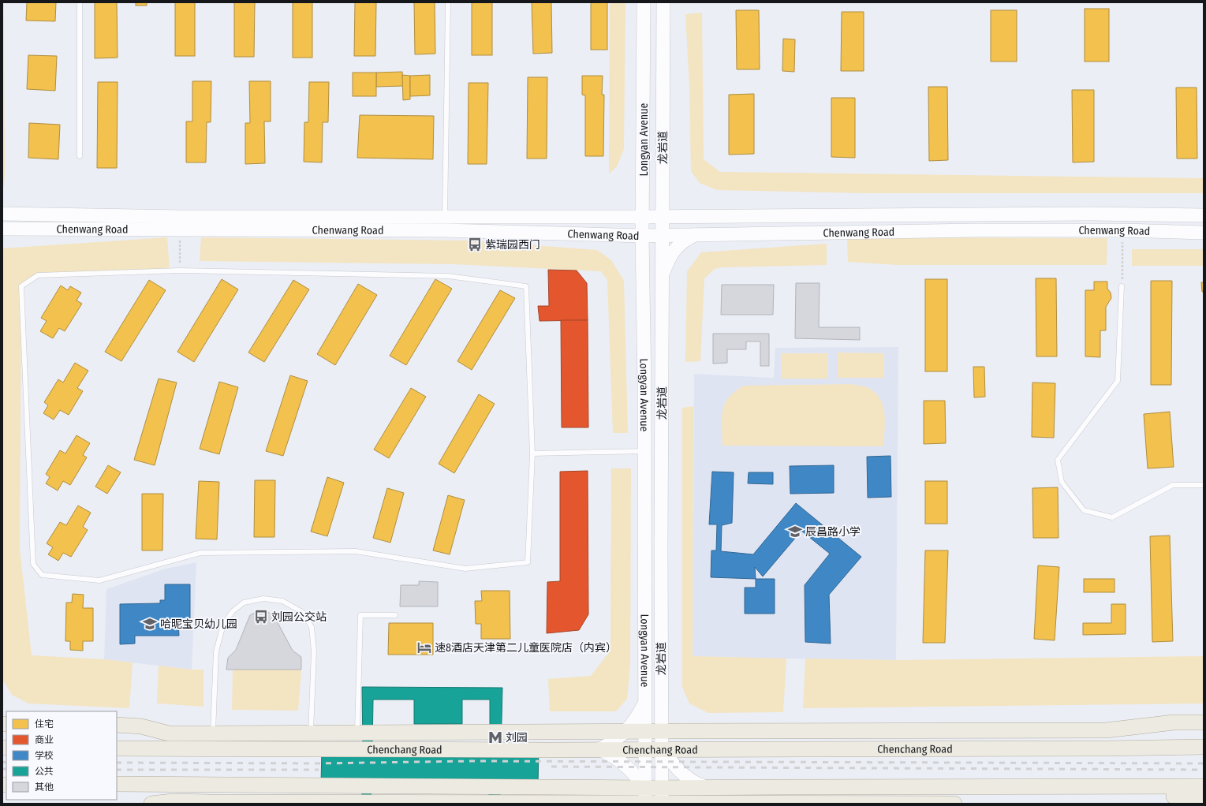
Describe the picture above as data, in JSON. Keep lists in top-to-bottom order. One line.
{"streets":{"main road":["Chenchang Road"],"street":["Longyan Avenue","龙岩道","Chenwang Road"]},"crossings":[["Longyan Avenue","Chenwang Road"],["龙岩道","Chenwang Road"],["龙岩道","Chenchang Road"]],"places":{"bus stop":["紫瑞园西门","刘园公交站"],"school or university":["辰昌路小学","哈昵宝贝幼儿园"],"hotel":["速8酒店天津第二儿童医院店（内宾）"],"metro station":["刘园"]},"legend":["住宅","商业","学校","公共","其他"]}
